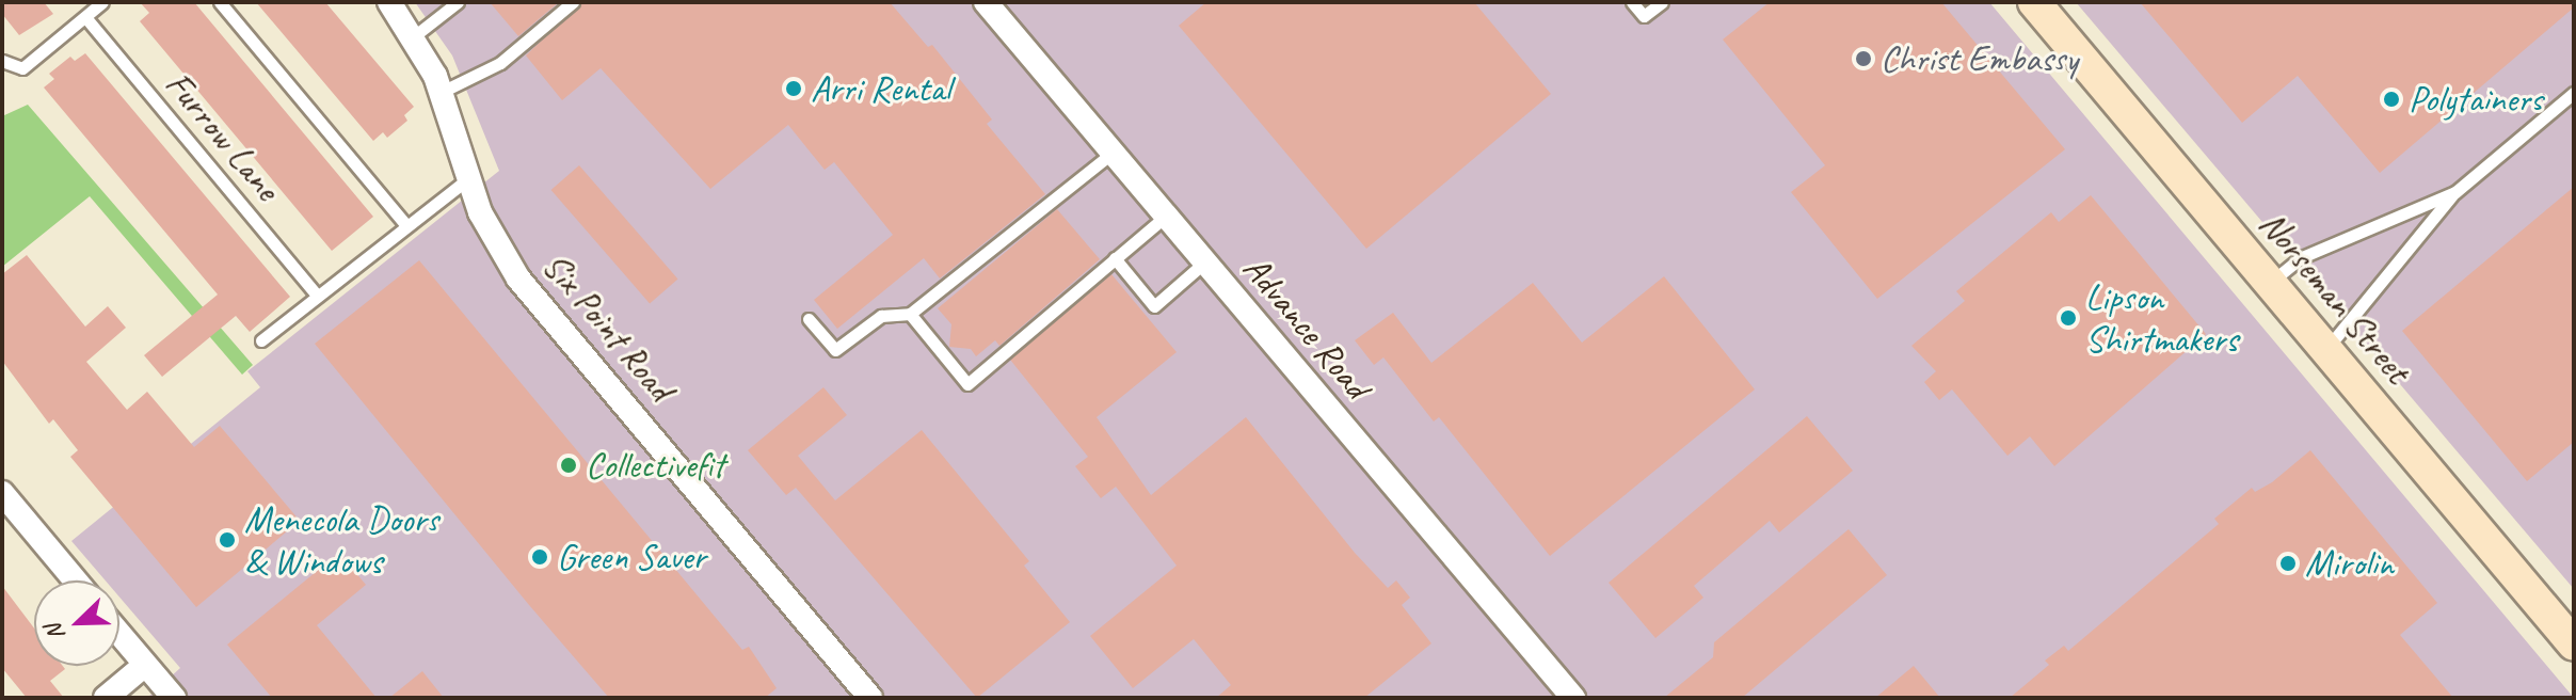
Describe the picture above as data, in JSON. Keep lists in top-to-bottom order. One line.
{"streets":{"street":["Norseman Street","Six Point Road","Advance Road"],"lane":["Furrow Lane"]},"places":["Christ Embassy","Arri Rental","Polytainers","Lipson Shirtmakers","Collectivefit","Menecola Doors & Windows","Green Saver","Mirolin"],"north":"bottom left"}
